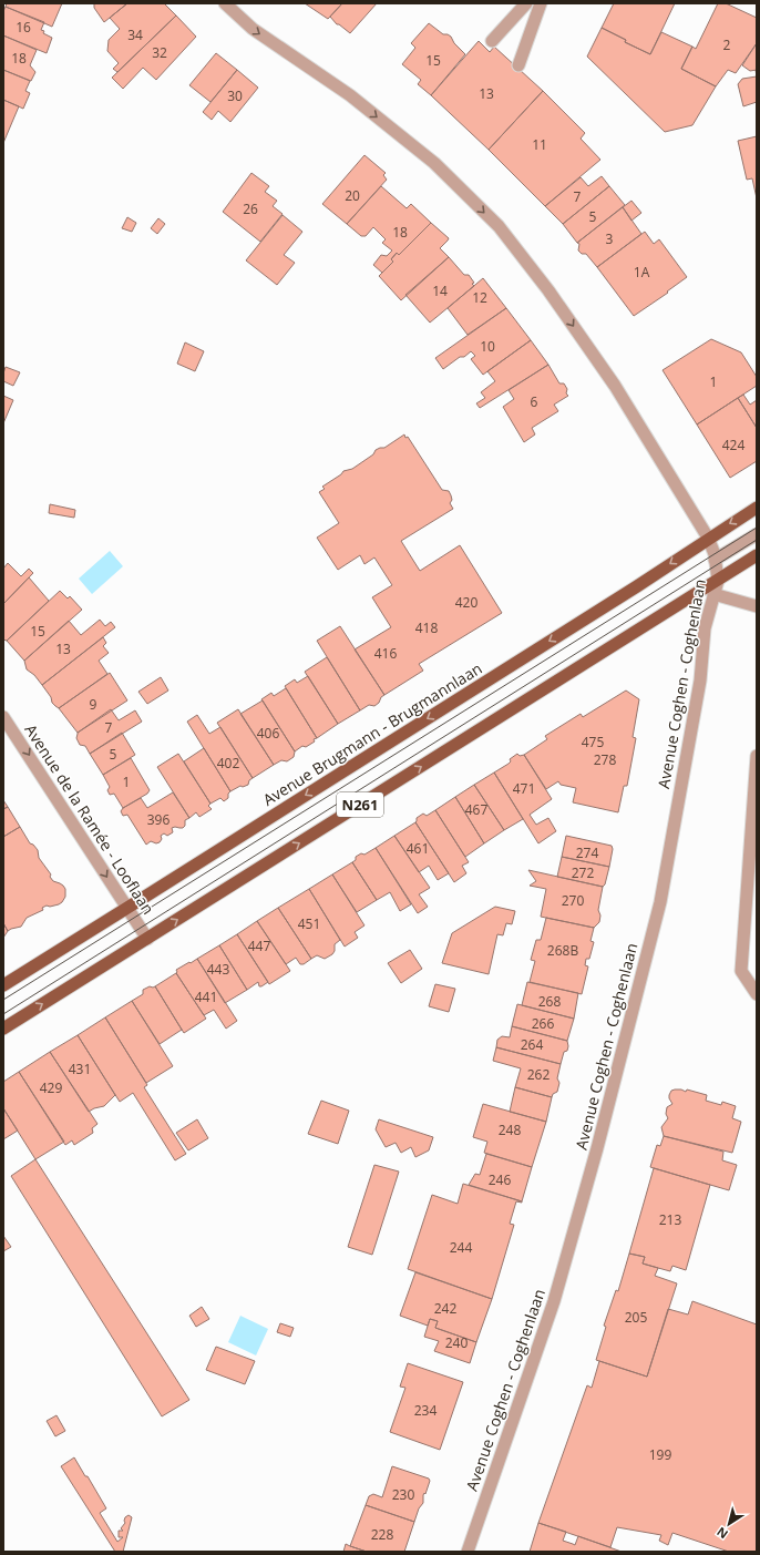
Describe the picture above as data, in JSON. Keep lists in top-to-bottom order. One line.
{"streets":{"main road":["Avenue Brugmann - Brugmannlaan","N261"],"street":["Avenue Coghen - Coghenlaan","Avenue de la Ramée - Looflaan"]},"crossings":[["Avenue Coghen - Coghenlaan","Avenue Brugmann - Brugmannlaan"],["Avenue Coghen - Coghenlaan","N261"],["Avenue Brugmann - Brugmannlaan","Avenue de la Ramée - Looflaan"],["N261","Avenue de la Ramée - Looflaan"]],"one_way":["Avenue Coghen - Coghenlaan","Avenue de la Ramée - Looflaan"],"house_numbers":["16","34","2","32","18","15","13","30","11","20","7","26","5","18","3","1A","14","12","10","1","6","424","420","418","15","13","416","9","7","406","475","5","278","402","1","471","467","396","461","274","272","270","451","447","268B","443","441","268","266","264","431","262","429","248","246","213","244","242","205","240","234","199","230","228"],"north":"bottom left"}
